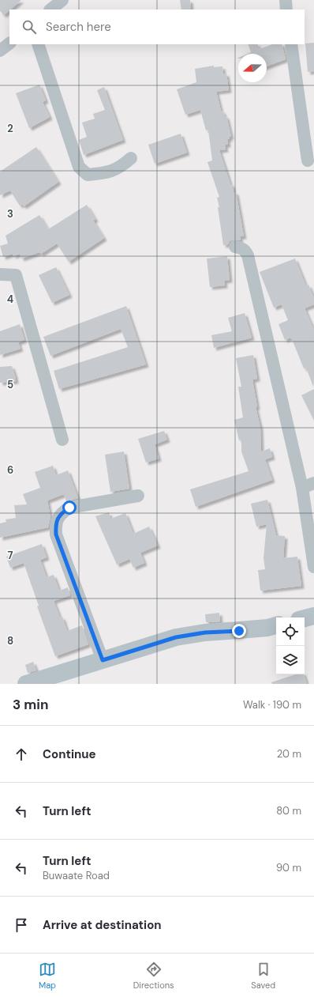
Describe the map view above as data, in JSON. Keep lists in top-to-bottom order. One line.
{"north":"left","page":{"search":"Search here","heading":["3 min","Walk · 190 m"],"list":[["Continue","20 m"],["Turn left","80 m"],["Turn left","Buwaate Road","90 m"],"Arrive at destination"],"nav":["Map","Directions","Saved"]},"grid":{"rows":["2","3","4","5","6","7","8"]}}
